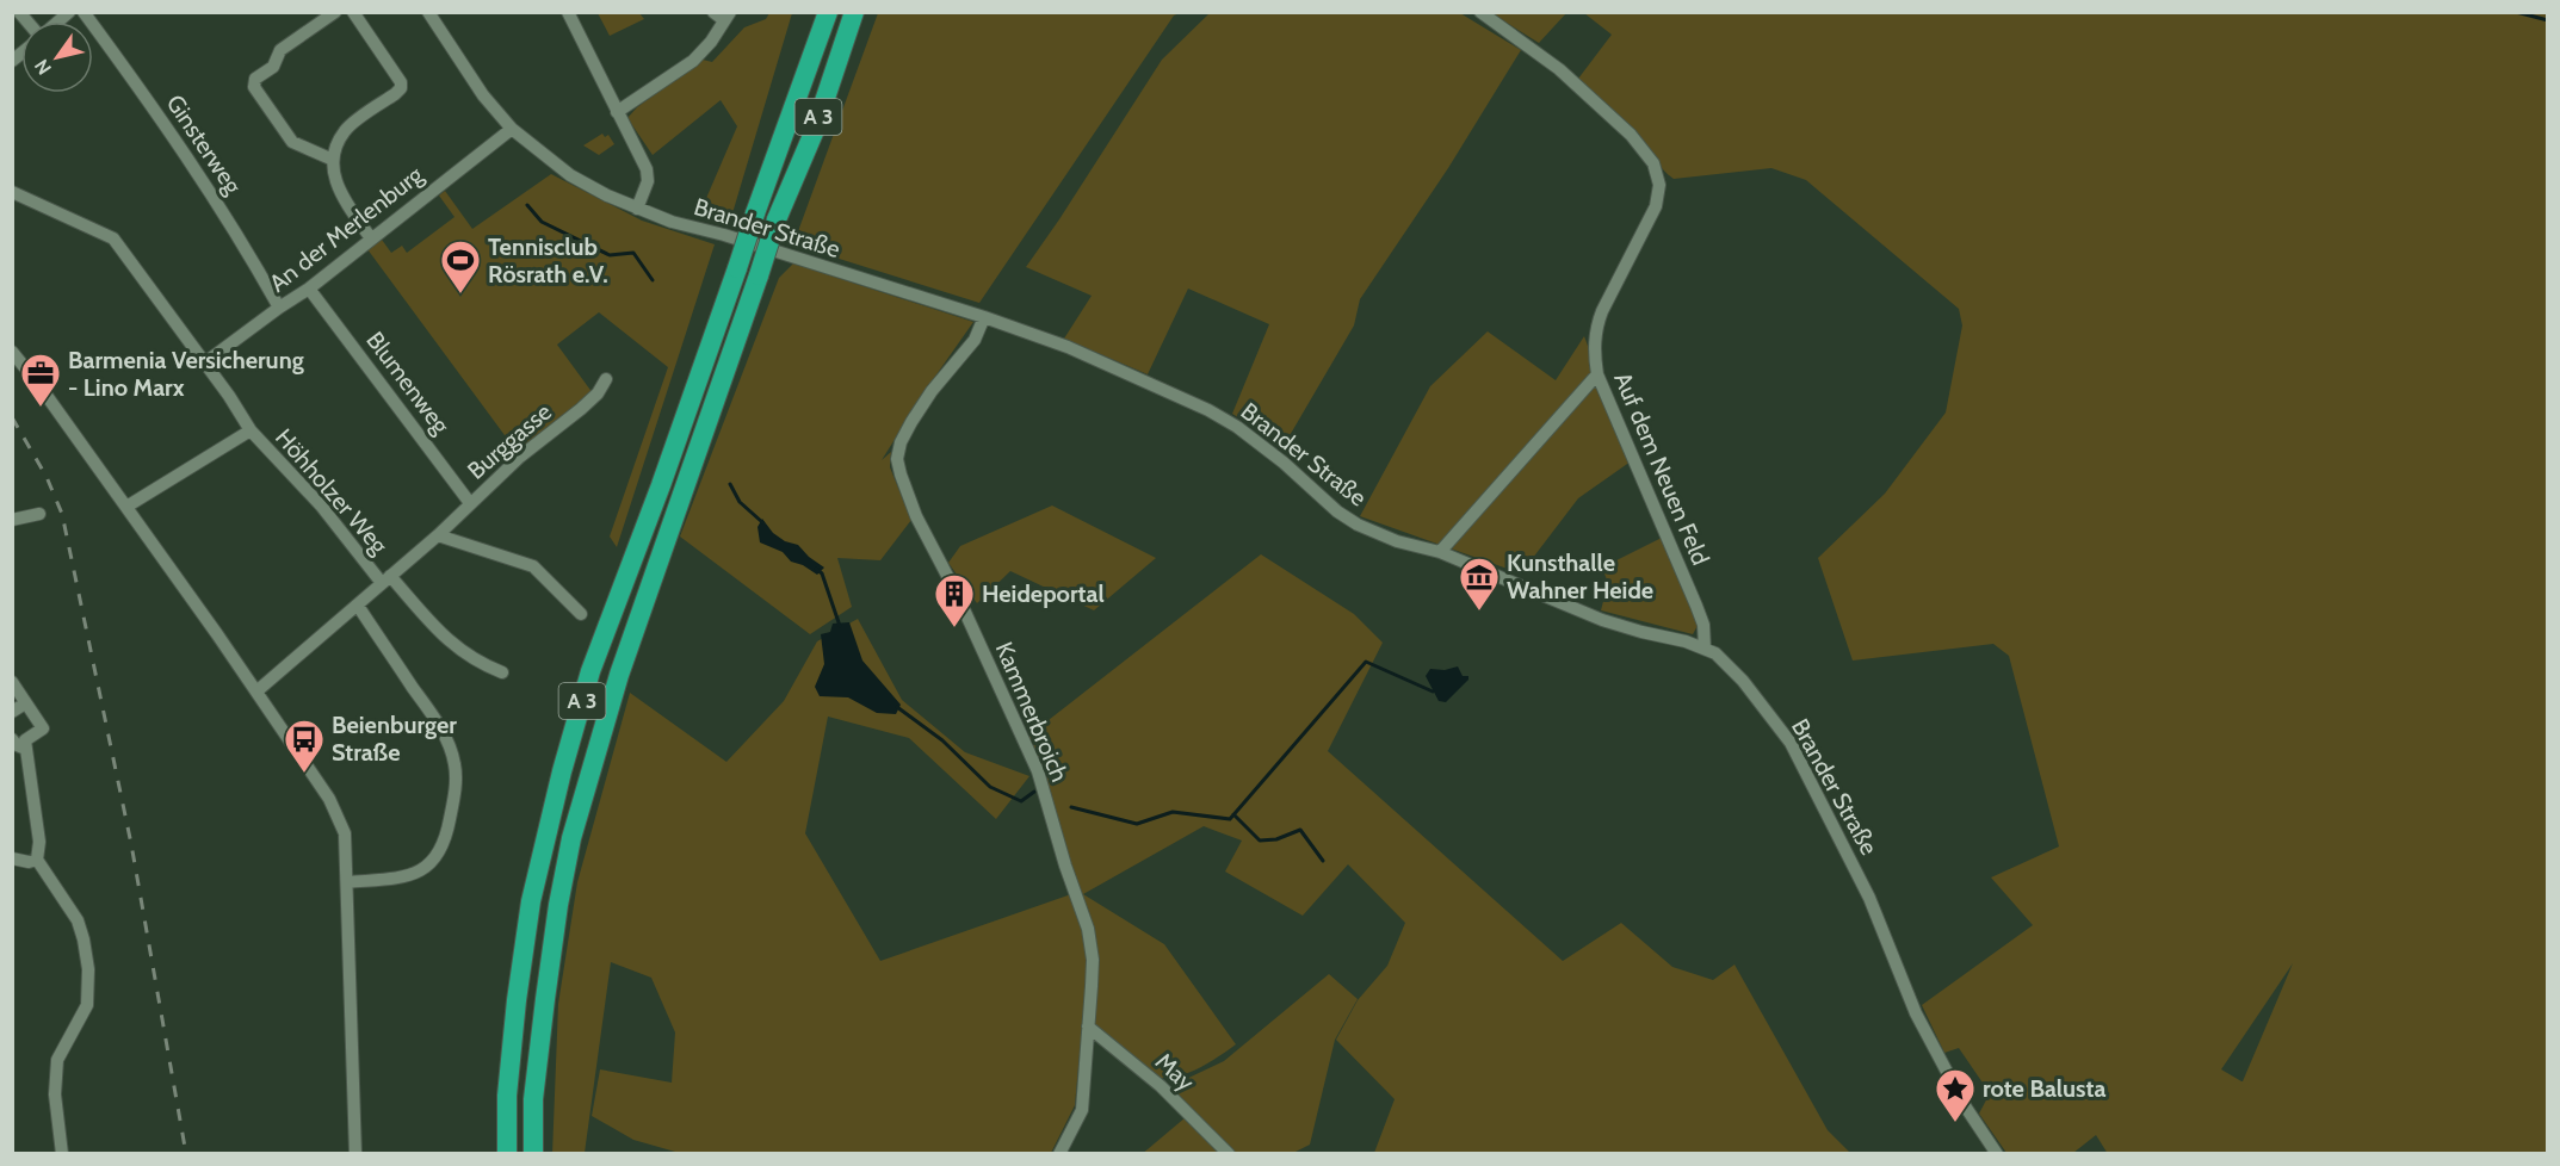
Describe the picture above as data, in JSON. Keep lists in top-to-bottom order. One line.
{"streets":{"highway":["A 3"],"street":["Ginsterweg","Brander Straße","An der Merlenburg","Blumenweg","Burggasse","Auf dem Neuen Feld","Höhholzer Weg","Kammerbroich","May"]},"crossings":[["Ginsterweg","An der Merlenburg"],["Brander Straße","An der Merlenburg"],["Brander Straße","Auf dem Neuen Feld"],["Brander Straße","Kammerbroich"],["An der Merlenburg","Blumenweg"],["An der Merlenburg","Höhholzer Weg"],["Blumenweg","Burggasse"],["Burggasse","Höhholzer Weg"],["Kammerbroich","May"]],"places":{"sports":["Tennisclub Rösrath e.V."],"office":["Barmenia Versicherung - Lino Marx"],"museum":["Kunsthalle Wahner Heide"],"building":["Heideportal"],"bus stop":["Beienburger Straße"],"place":["rote Balusta"]},"north":"bottom left"}
